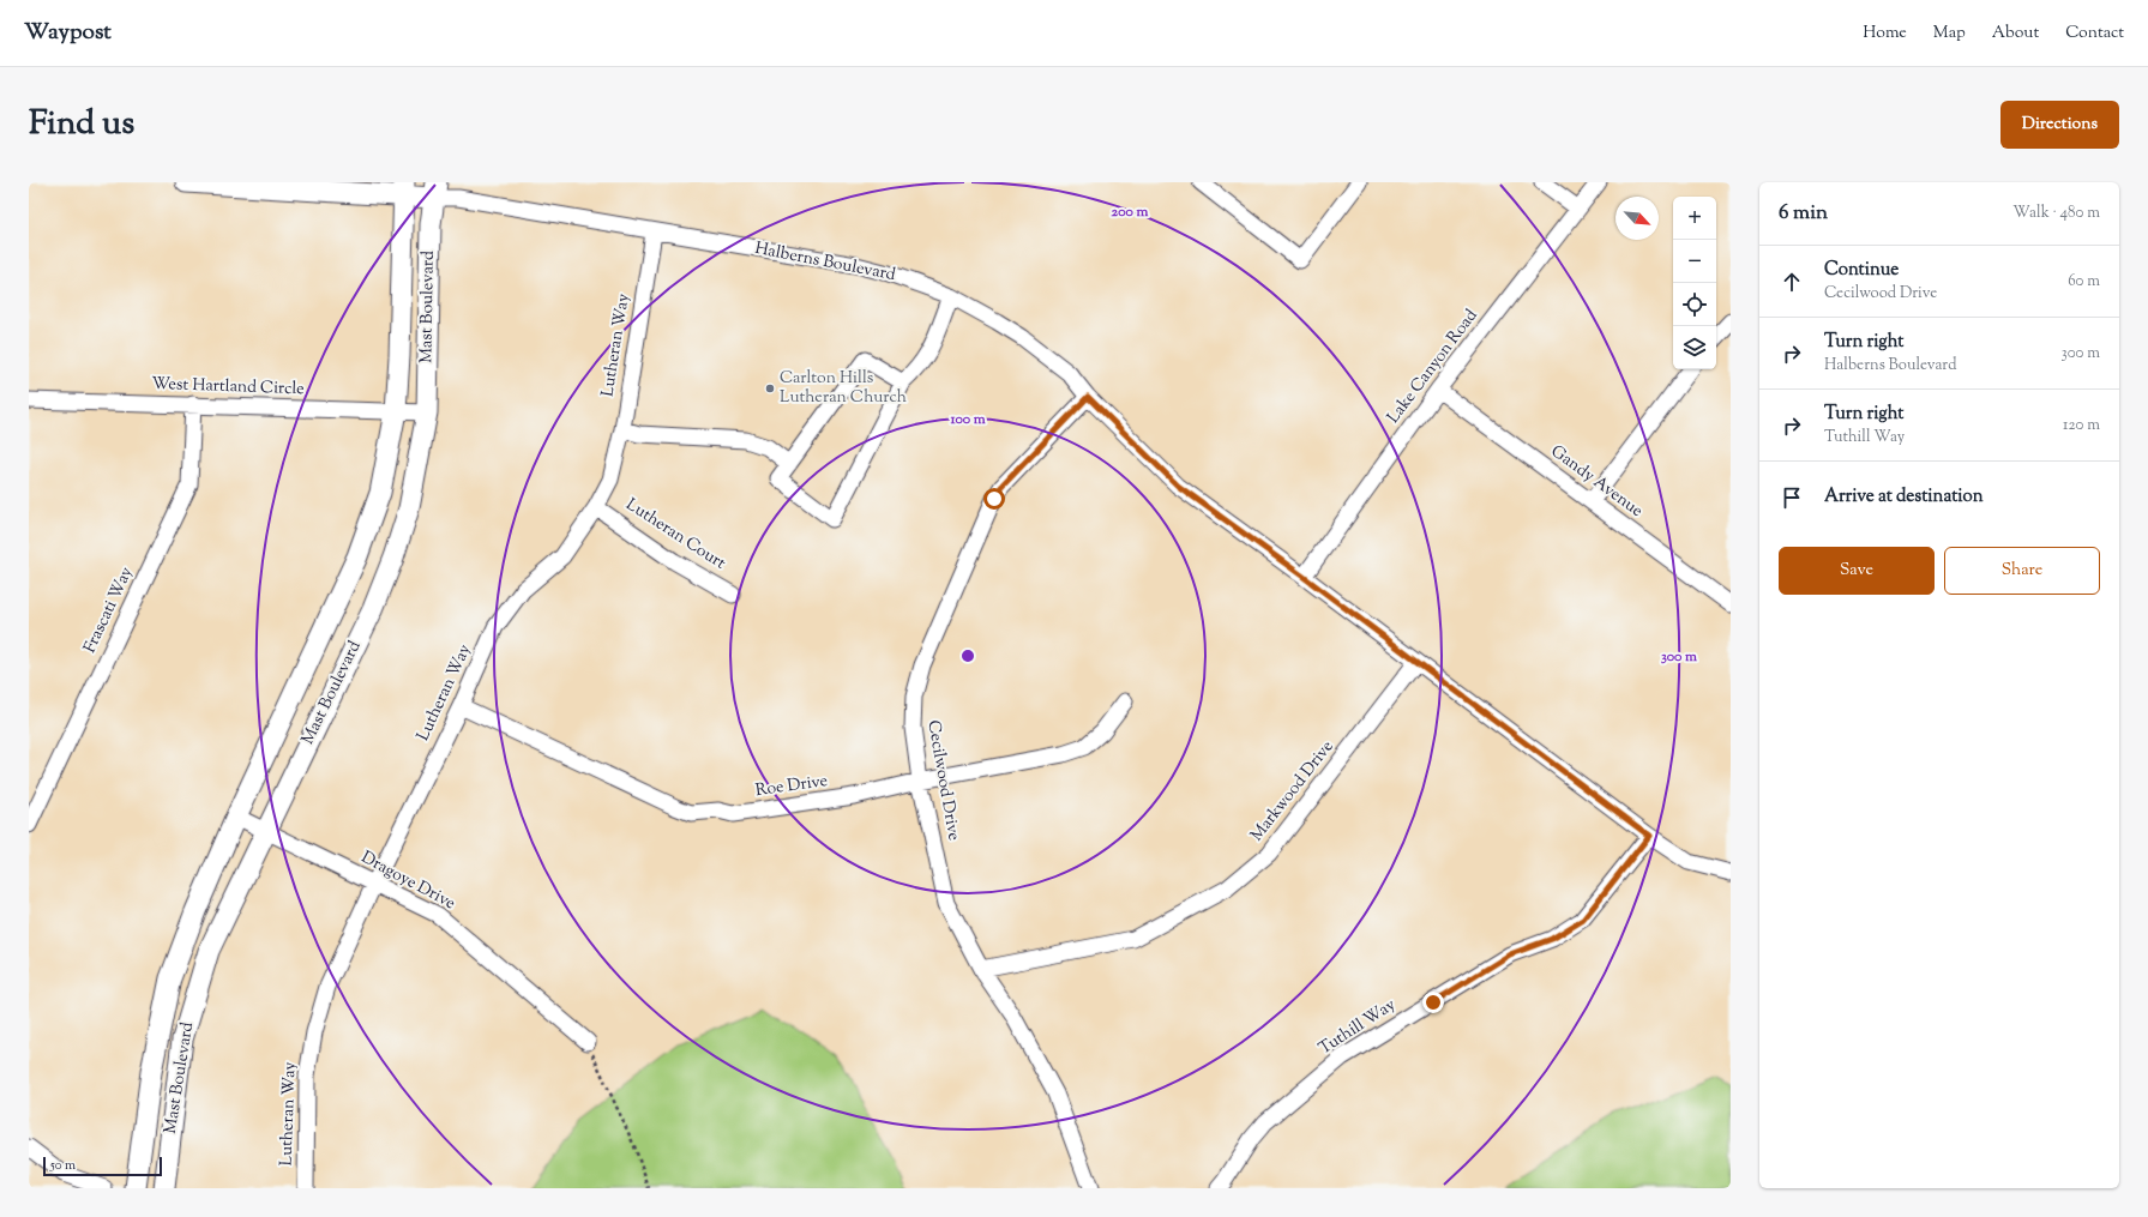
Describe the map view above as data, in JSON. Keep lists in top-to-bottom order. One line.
{"streets":{"main road":["Halberns Boulevard","Mast Boulevard"],"street":["Lutheran Way","Lake Canyon Road","West Hartland Circle","Gandy Avenue","Lutheran Court","Frascati Way","Cecilwood Drive","Roe Drive","Markwood Drive","Dragoye Drive","Tuthill Way"]},"crossings":[["Halberns Boulevard","Mast Boulevard"],["Halberns Boulevard","Lutheran Way"],["Halberns Boulevard","Lake Canyon Road"],["Halberns Boulevard","Cecilwood Drive"],["Halberns Boulevard","Markwood Drive"],["Halberns Boulevard","Tuthill Way"],["Mast Boulevard","West Hartland Circle"],["Mast Boulevard","Dragoye Drive"],["Lutheran Way","Lutheran Court"],["Lutheran Way","Roe Drive"],["Lutheran Way","Dragoye Drive"],["Lake Canyon Road","Gandy Avenue"],["West Hartland Circle","Frascati Way"],["Cecilwood Drive","Roe Drive"],["Cecilwood Drive","Markwood Drive"]],"places":["Carlton Hills Lutheran Church"],"scale_bar":"50 m","north":"bottom right","page":{"header":"Waypost","nav":["Home","Map","About","Contact"],"title":"Find us","buttons":["Directions",["Save","Share"]],"heading":["6 min","Walk · 480 m"],"map_buttons":["+","−"],"list":[["Continue","Cecilwood Drive","60 m"],["Turn right","Halberns Boulevard","300 m"],["Turn right","Tuthill Way","120 m"],"Arrive at destination"],"scale":"50 m"},"rings":["200 m","100 m","300 m"]}
